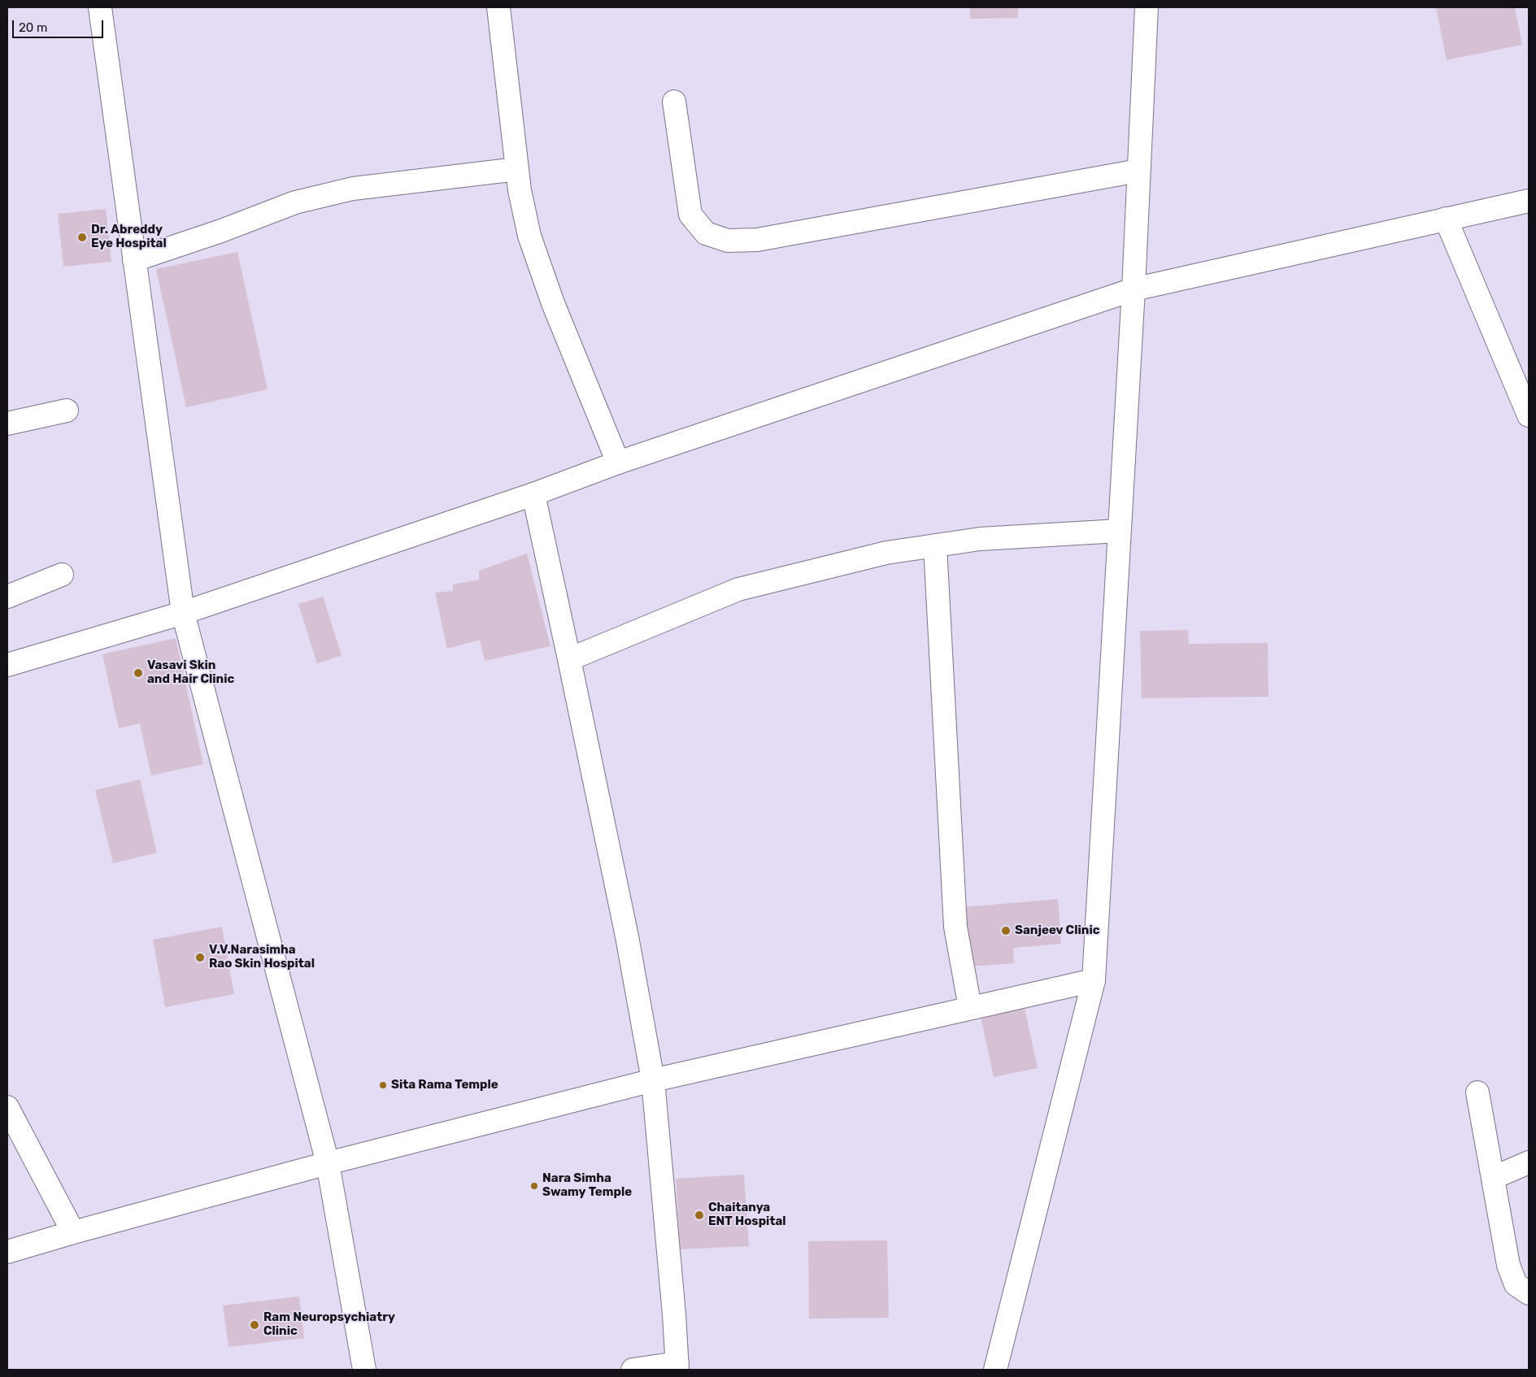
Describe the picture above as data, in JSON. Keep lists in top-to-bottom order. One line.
{"places":["Dr. Abreddy Eye Hospital","Vasavi Skin and Hair Clinic","Sanjeev Clinic","V.V.Narasimha Rao Skin Hospital","Sita Rama Temple","Nara Simha Swamy Temple","Chaitanya ENT Hospital","Ram Neuropsychiatry Clinic"],"scale_bar":"20 m"}
